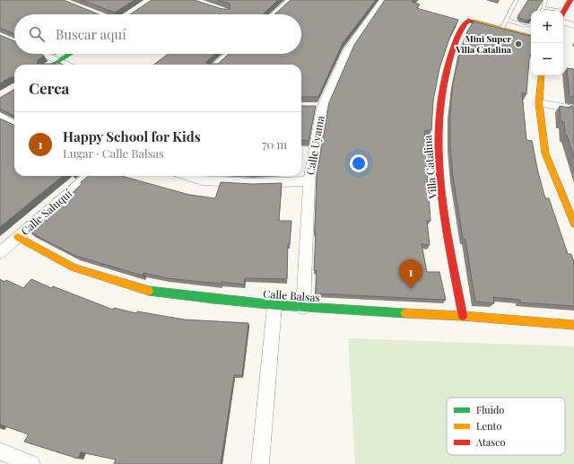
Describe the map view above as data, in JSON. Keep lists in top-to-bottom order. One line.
{"streets":{"street":["Calle Uyama","Villa Catalina","Calle Saluquí","Calle Balsas"]},"crossings":[["Calle Uyama","Calle Balsas"],["Villa Catalina","Calle Balsas"],["Calle Saluquí","Calle Balsas"]],"places":["Mini Super Villa Catalina"],"legend":["Fluido","Lento","Atasco"],"page":{"map_buttons":["+","−"],"search":"Buscar aquí","heading":"Cerca","list":[{"mark":"1","name":"Happy School for Kids","note":"Lugar · Calle Balsas","value":"70 m"}],"pins":"1"}}
